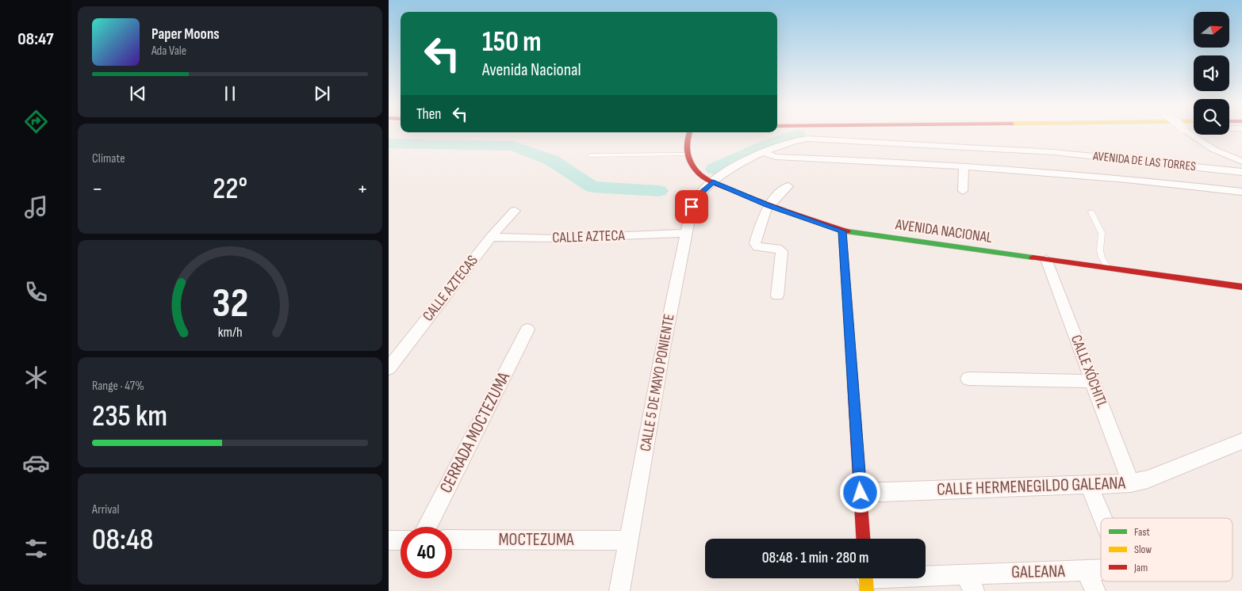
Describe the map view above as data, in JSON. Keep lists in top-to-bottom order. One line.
{"streets":{"main road":["AVENIDA NACIONAL"],"street":["AVENIDA DE LAS TORRES","CALLE AZTECA","CALLE AZTECAS","CALLE XÓCHITL","CALLE 5 DE MAYO PONIENTE","CERRADA MOCTEZUMA","CALLE HERMENEGILDO GALEANA","MOCTEZUMA","GALEANA"]},"crossings":[["AVENIDA DE LAS TORRES","AVENIDA NACIONAL"],["AVENIDA DE LAS TORRES","CALLE 5 DE MAYO PONIENTE"],["AVENIDA NACIONAL","CALLE XÓCHITL"],["AVENIDA NACIONAL","CALLE 5 DE MAYO PONIENTE"],["CALLE AZTECA","CALLE AZTECAS"],["CALLE AZTECA","CALLE 5 DE MAYO PONIENTE"],["CALLE XÓCHITL","CALLE HERMENEGILDO GALEANA"],["CALLE 5 DE MAYO PONIENTE","MOCTEZUMA"],["CALLE HERMENEGILDO GALEANA","GALEANA"]],"legend":["Fast","Slow","Jam"],"north":"right","page":{"tabs":"08:47","turn":["150 m","Avenida Nacional"],"song":["Paper Moons","Ada Vale"],"then":"Then","tile":["Climate",["Range · 47%","235 km"],["Arrival","08:48"]],"heat":["−","22°","+"],"limit":"40","trip":"08:48 · 1 min · 280 m","gauge":["32","km/h"]}}
